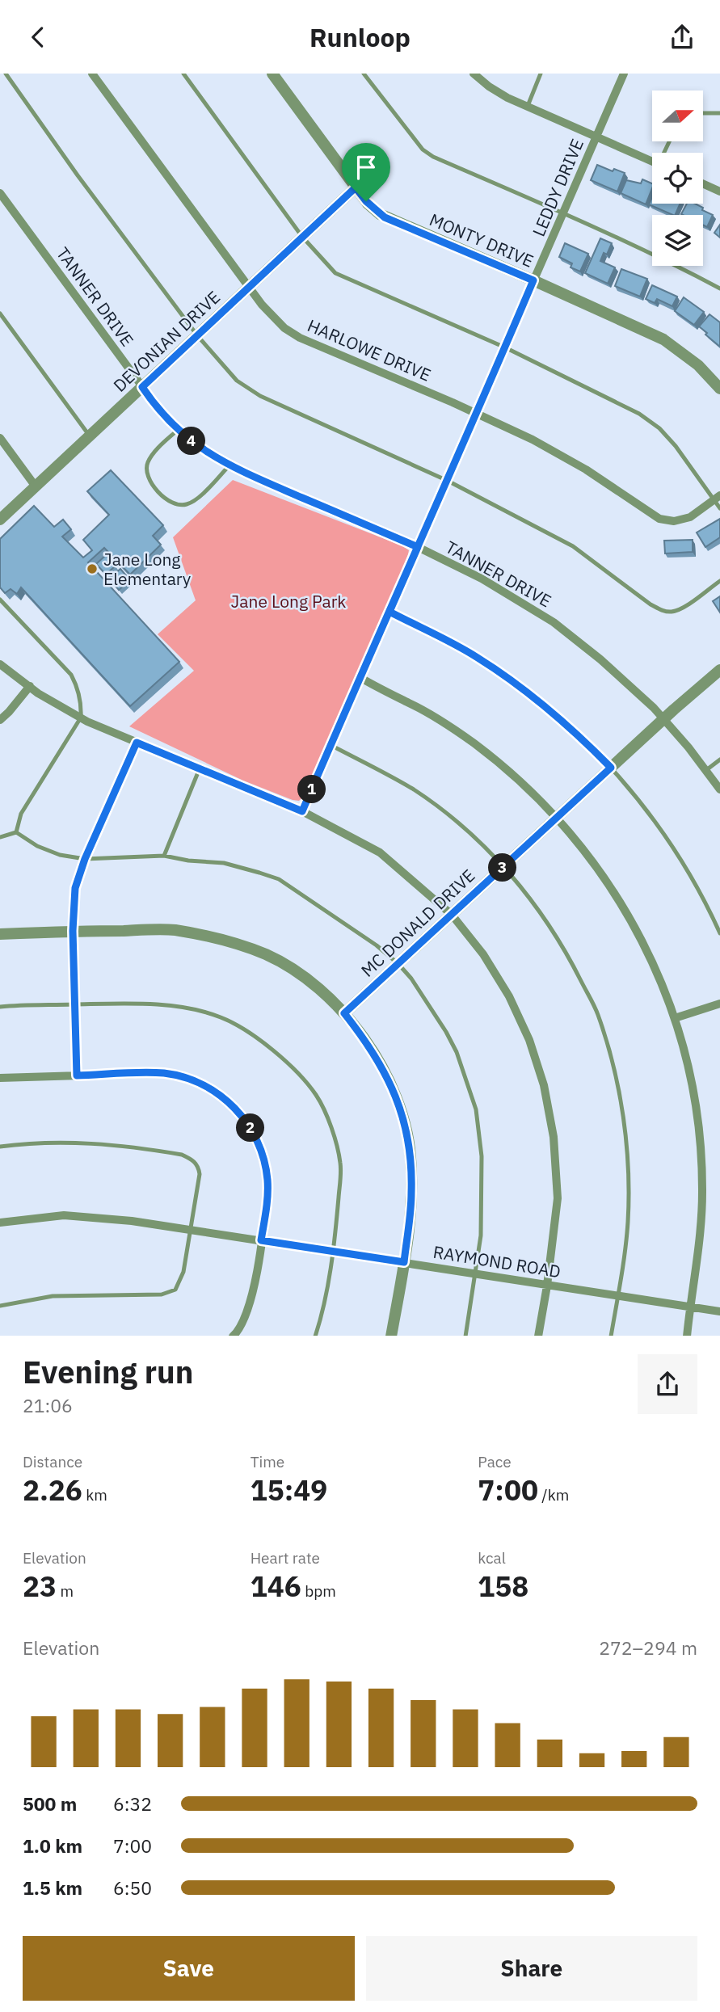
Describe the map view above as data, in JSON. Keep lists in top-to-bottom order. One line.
{"streets":{"street":["LEDDY DRIVE","MONTY DRIVE","TANNER DRIVE","DEVONIAN DRIVE","HARLOWE DRIVE","MC DONALD DRIVE","RAYMOND ROAD"]},"crossings":[["LEDDY DRIVE","MONTY DRIVE"],["LEDDY DRIVE","TANNER DRIVE"],["LEDDY DRIVE","HARLOWE DRIVE"],["MONTY DRIVE","DEVONIAN DRIVE"],["TANNER DRIVE","DEVONIAN DRIVE"],["TANNER DRIVE","MC DONALD DRIVE"],["DEVONIAN DRIVE","HARLOWE DRIVE"]],"parks":["Jane Long Park"],"places":["Jane Long Elementary"],"north":"right","page":{"header":"Runloop","pins":["4","1","3","2"],"heading":["Evening run","21:06"],"stats":[["Distance","2.26 km"],["Time","15:49"],["Pace","7:00 /km"],["Elevation","23 m"],["Heart rate","146 bpm"],["kcal","158"]],"chart":["Elevation","272–294 m"],"list":[{"name":"500 m","note":"6:32"},{"name":"1.0 km","note":"7:00"},{"name":"1.5 km","note":"6:50"}],"buttons":["Save","Share"]}}
